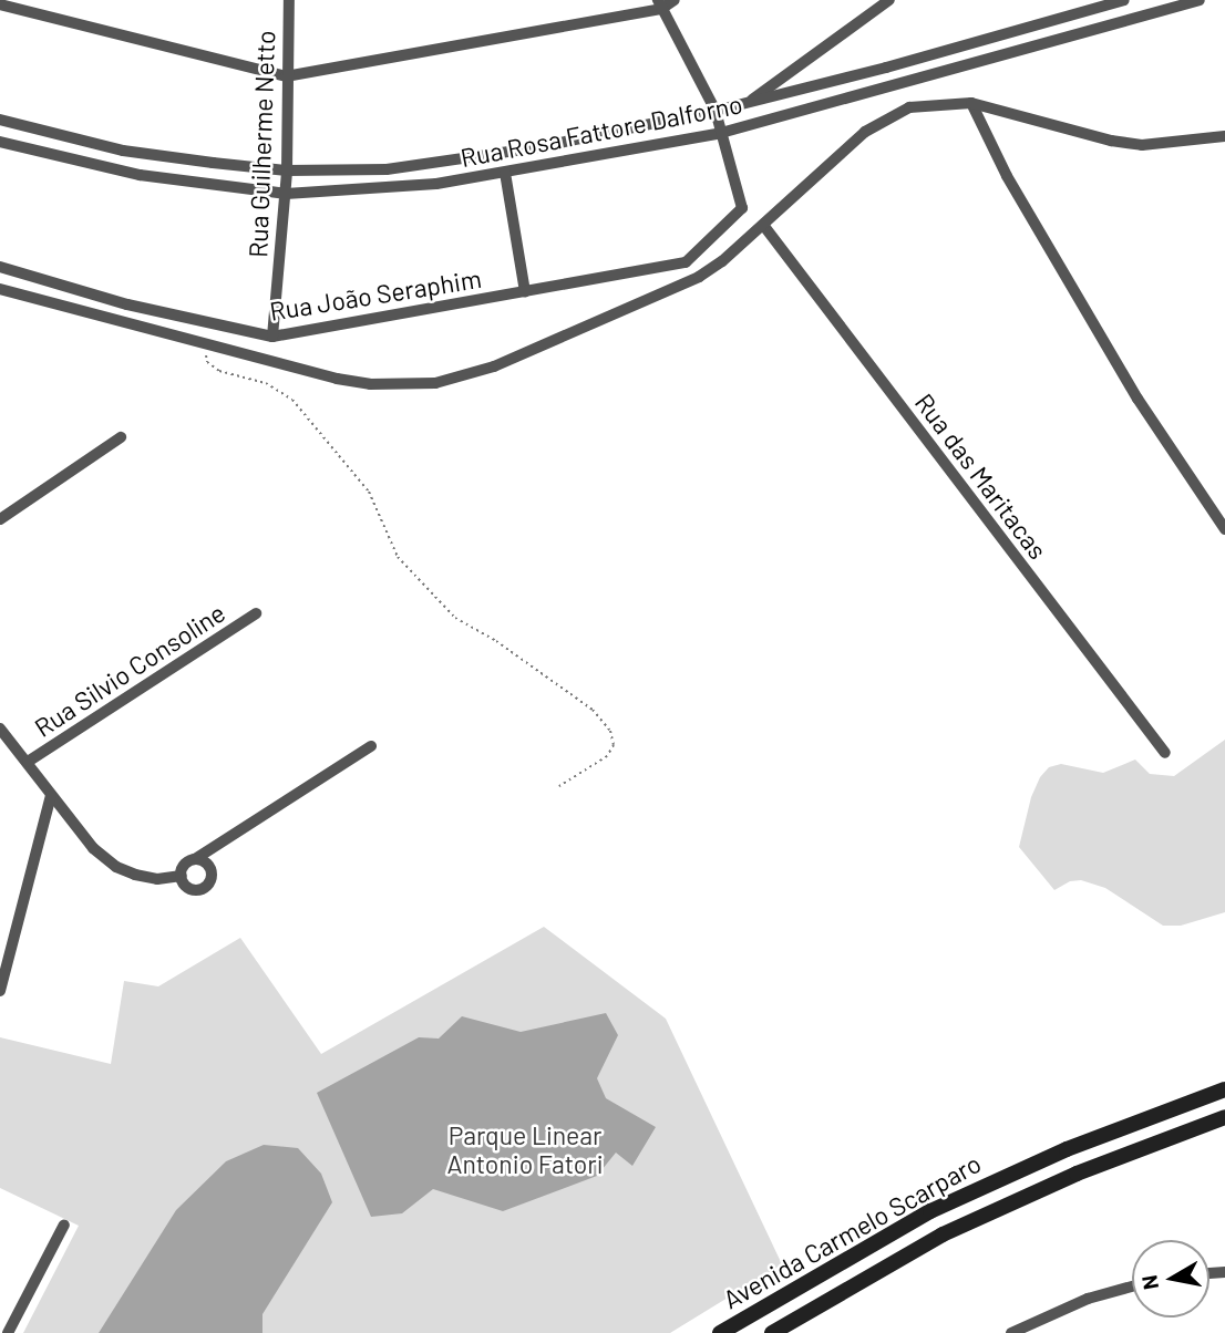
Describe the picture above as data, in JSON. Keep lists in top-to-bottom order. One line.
{"streets":{"main road":["Avenida Carmelo Scarparo"],"street":["Rua Rosa Fattore Dalforno","Rua Guilherme Netto","Rua João Seraphim","Rua das Maritacas","Rua Silvio Consoline"]},"crossings":[["Rua Rosa Fattore Dalforno","Rua Guilherme Netto"],["Rua Rosa Fattore Dalforno","Rua João Seraphim"],["Rua Guilherme Netto","Rua João Seraphim"]],"parks":["Parque Linear Antonio Fatori"],"north":"left"}
